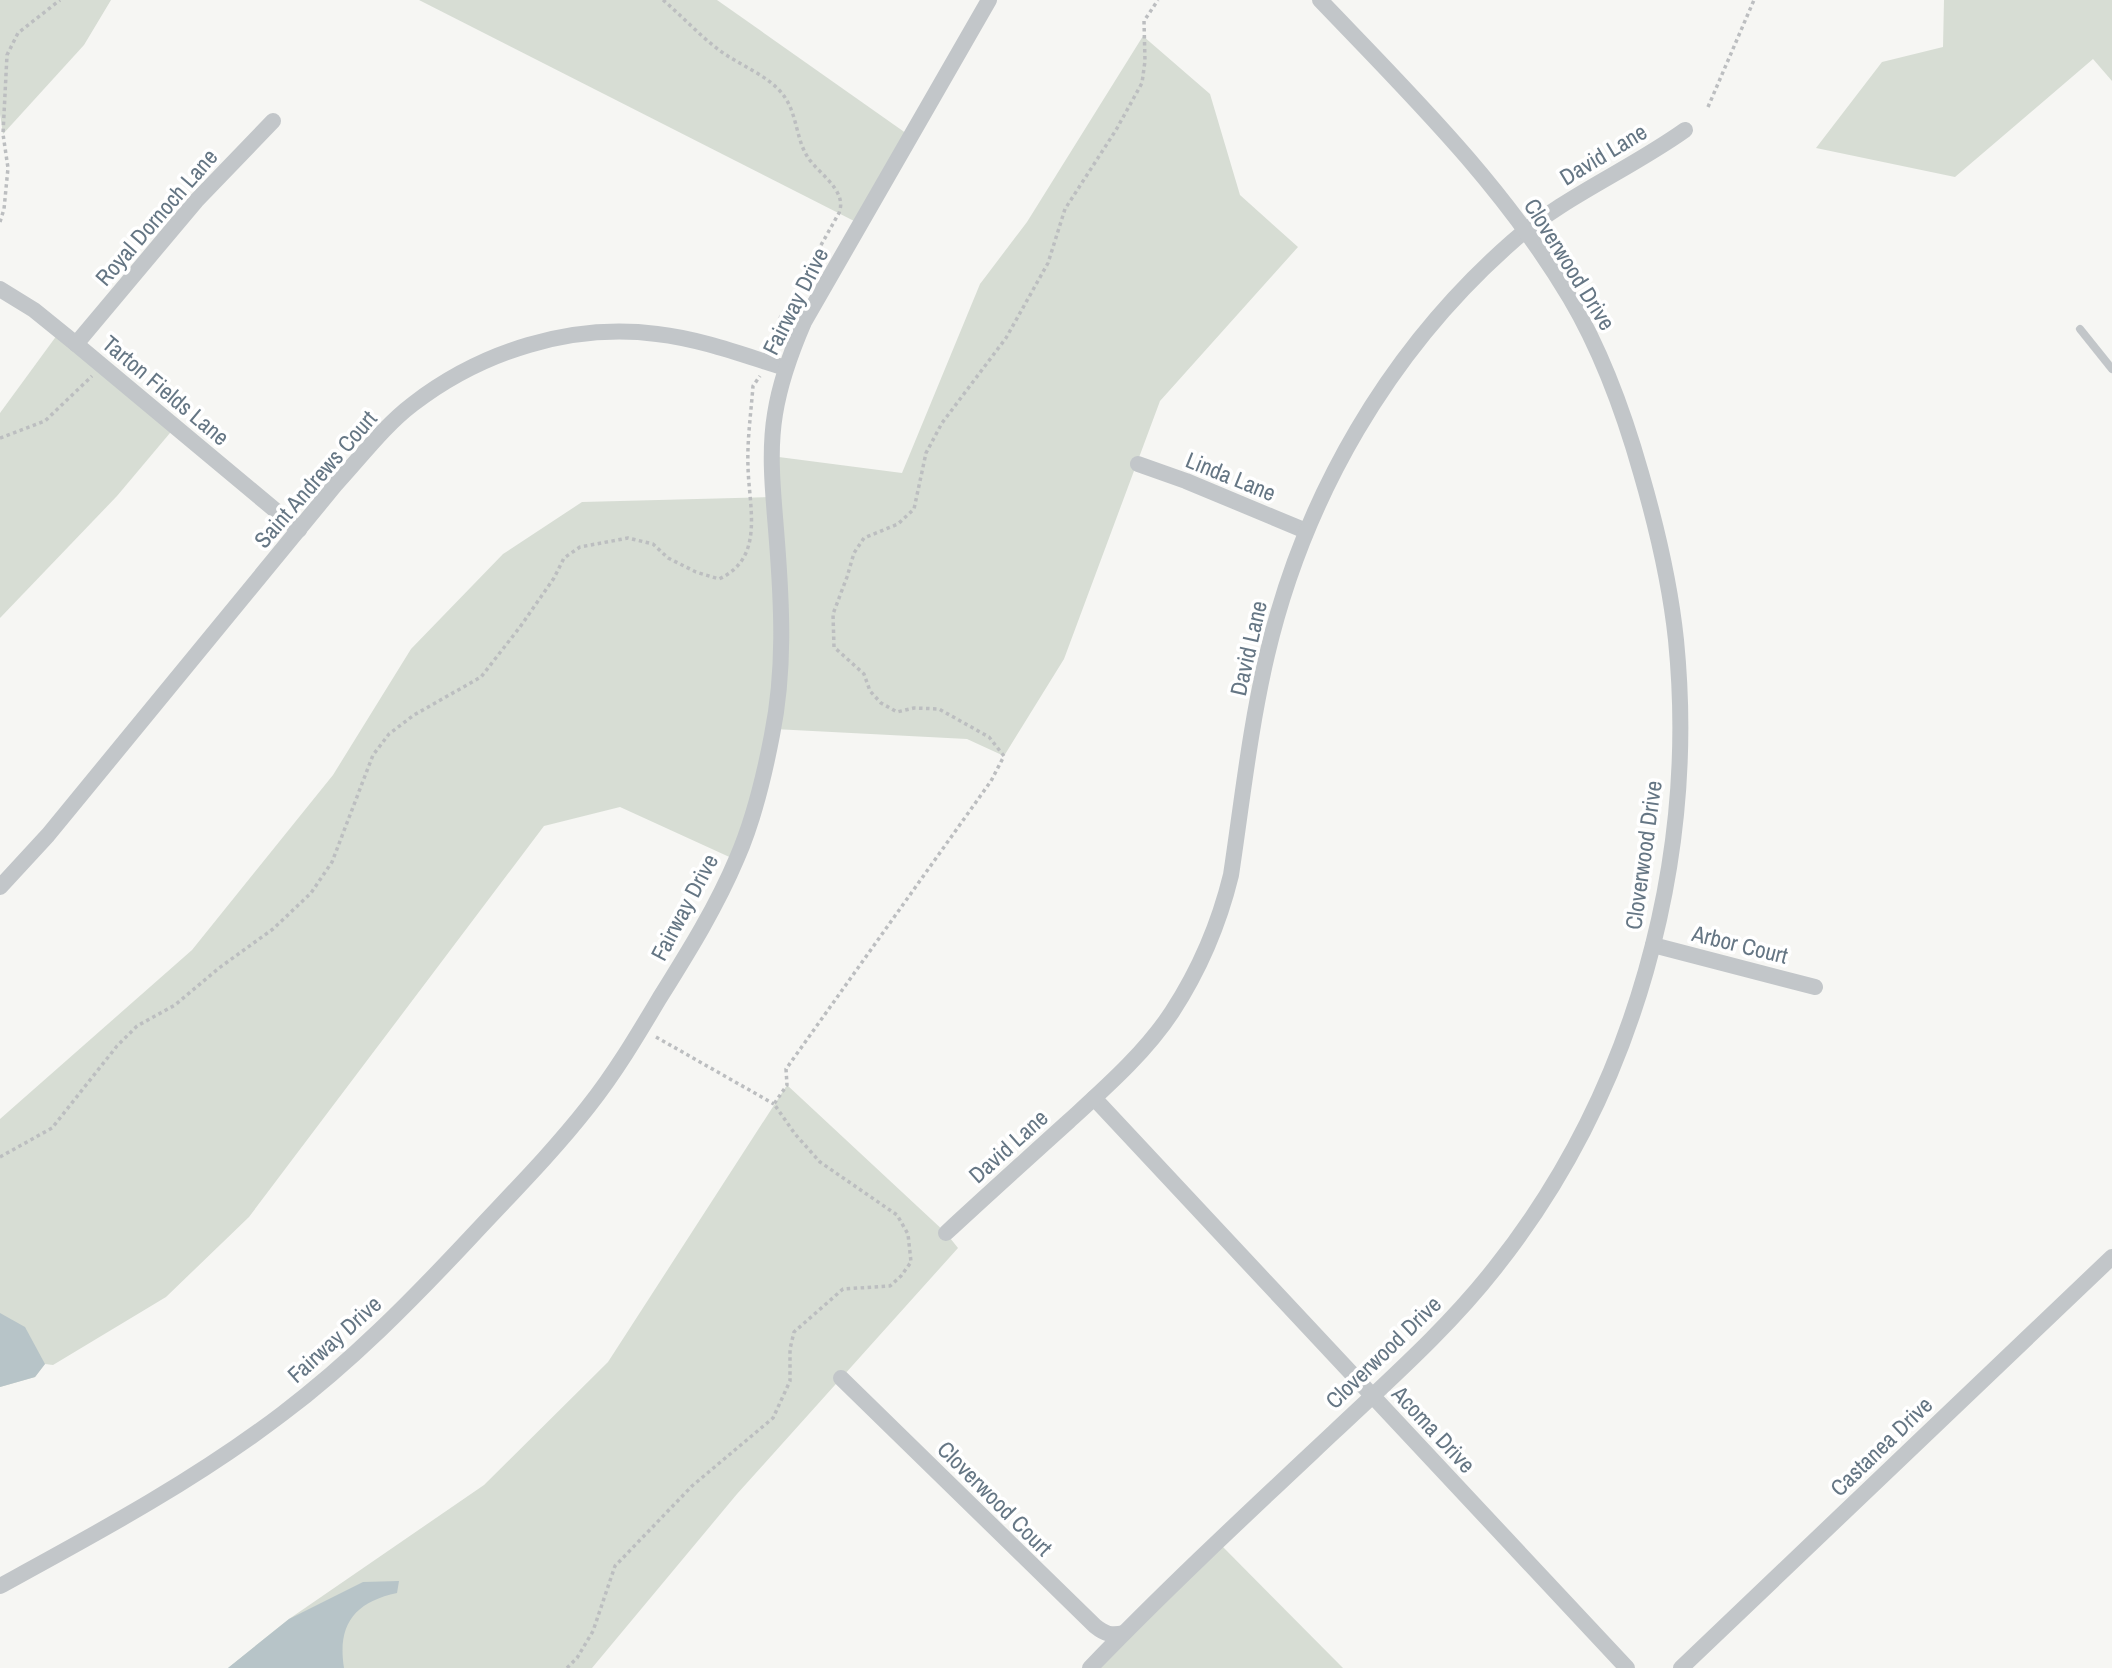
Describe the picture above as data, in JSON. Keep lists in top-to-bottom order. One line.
{"streets":{"street":["David Lane","Royal Dornoch Lane","Cloverwood Drive","Fairway Drive","Tarton Fields Lane","Linda Lane","Saint Andrews Court","Arbor Court","Acoma Drive","Castanea Drive","Cloverwood Court"]},"crossings":[["David Lane","Cloverwood Drive"],["David Lane","Linda Lane"],["David Lane","Acoma Drive"],["Royal Dornoch Lane","Tarton Fields Lane"],["Cloverwood Drive","Arbor Court"],["Cloverwood Drive","Acoma Drive"],["Cloverwood Drive","Cloverwood Court"],["Fairway Drive","Saint Andrews Court"],["Tarton Fields Lane","Saint Andrews Court"]]}
